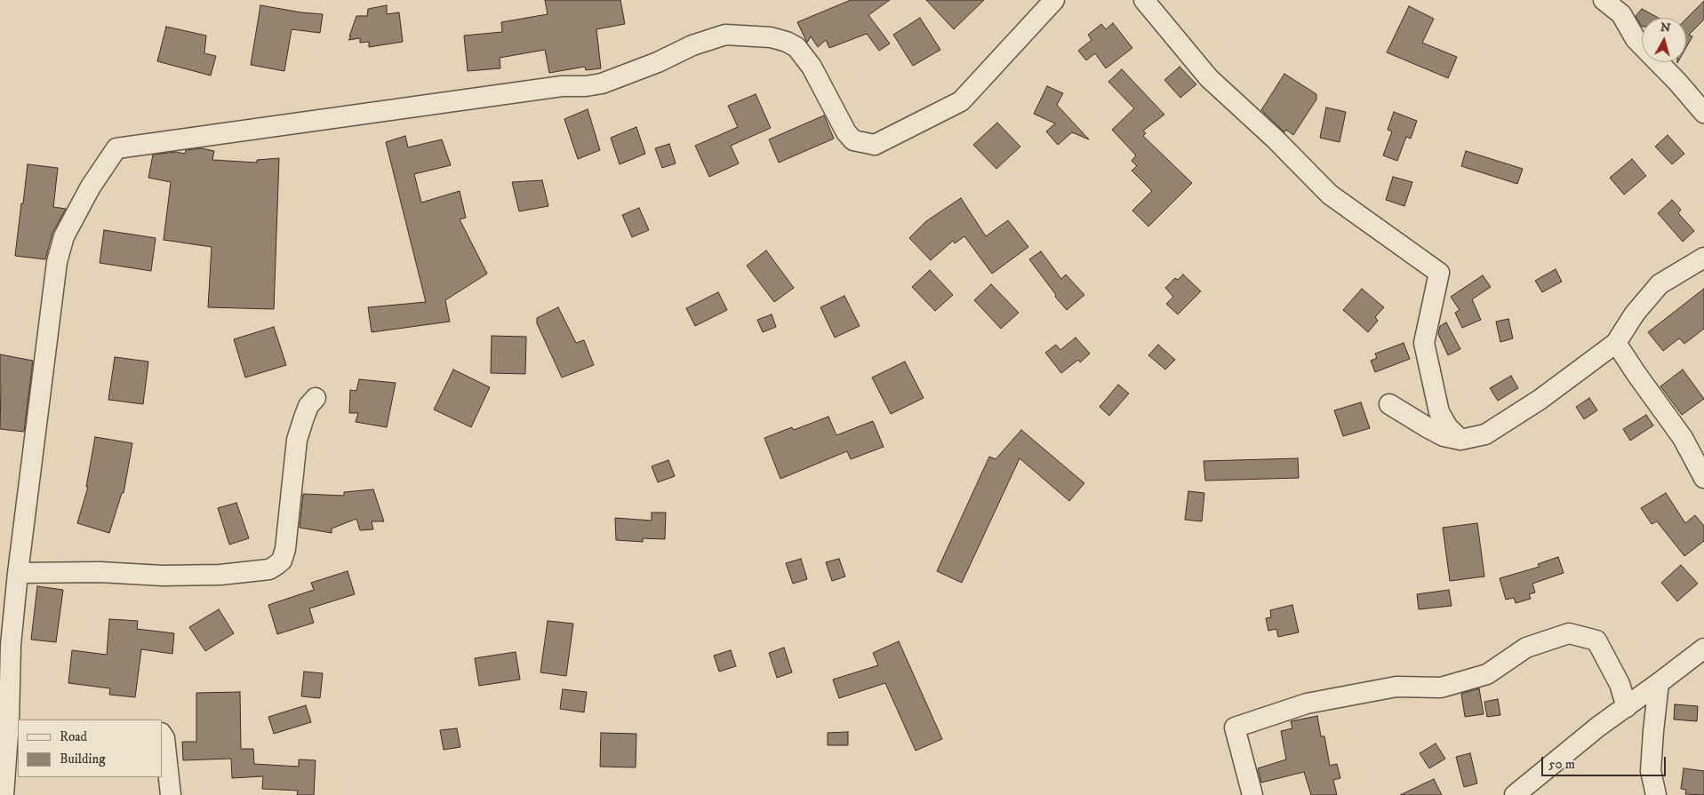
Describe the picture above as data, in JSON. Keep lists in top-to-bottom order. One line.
{"legend":["Road","Building"],"scale_bar":"50 m","north":"top"}
